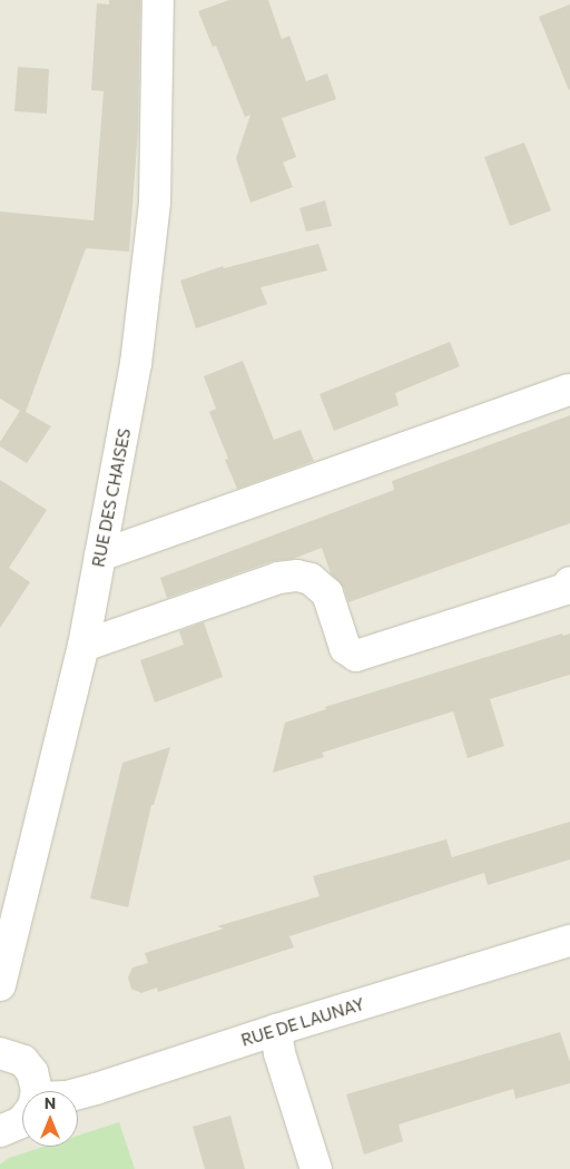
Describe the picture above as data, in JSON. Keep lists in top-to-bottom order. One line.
{"streets":{"street":["RUE DES CHAISES","RUE DE LAUNAY"]},"north":"top"}
